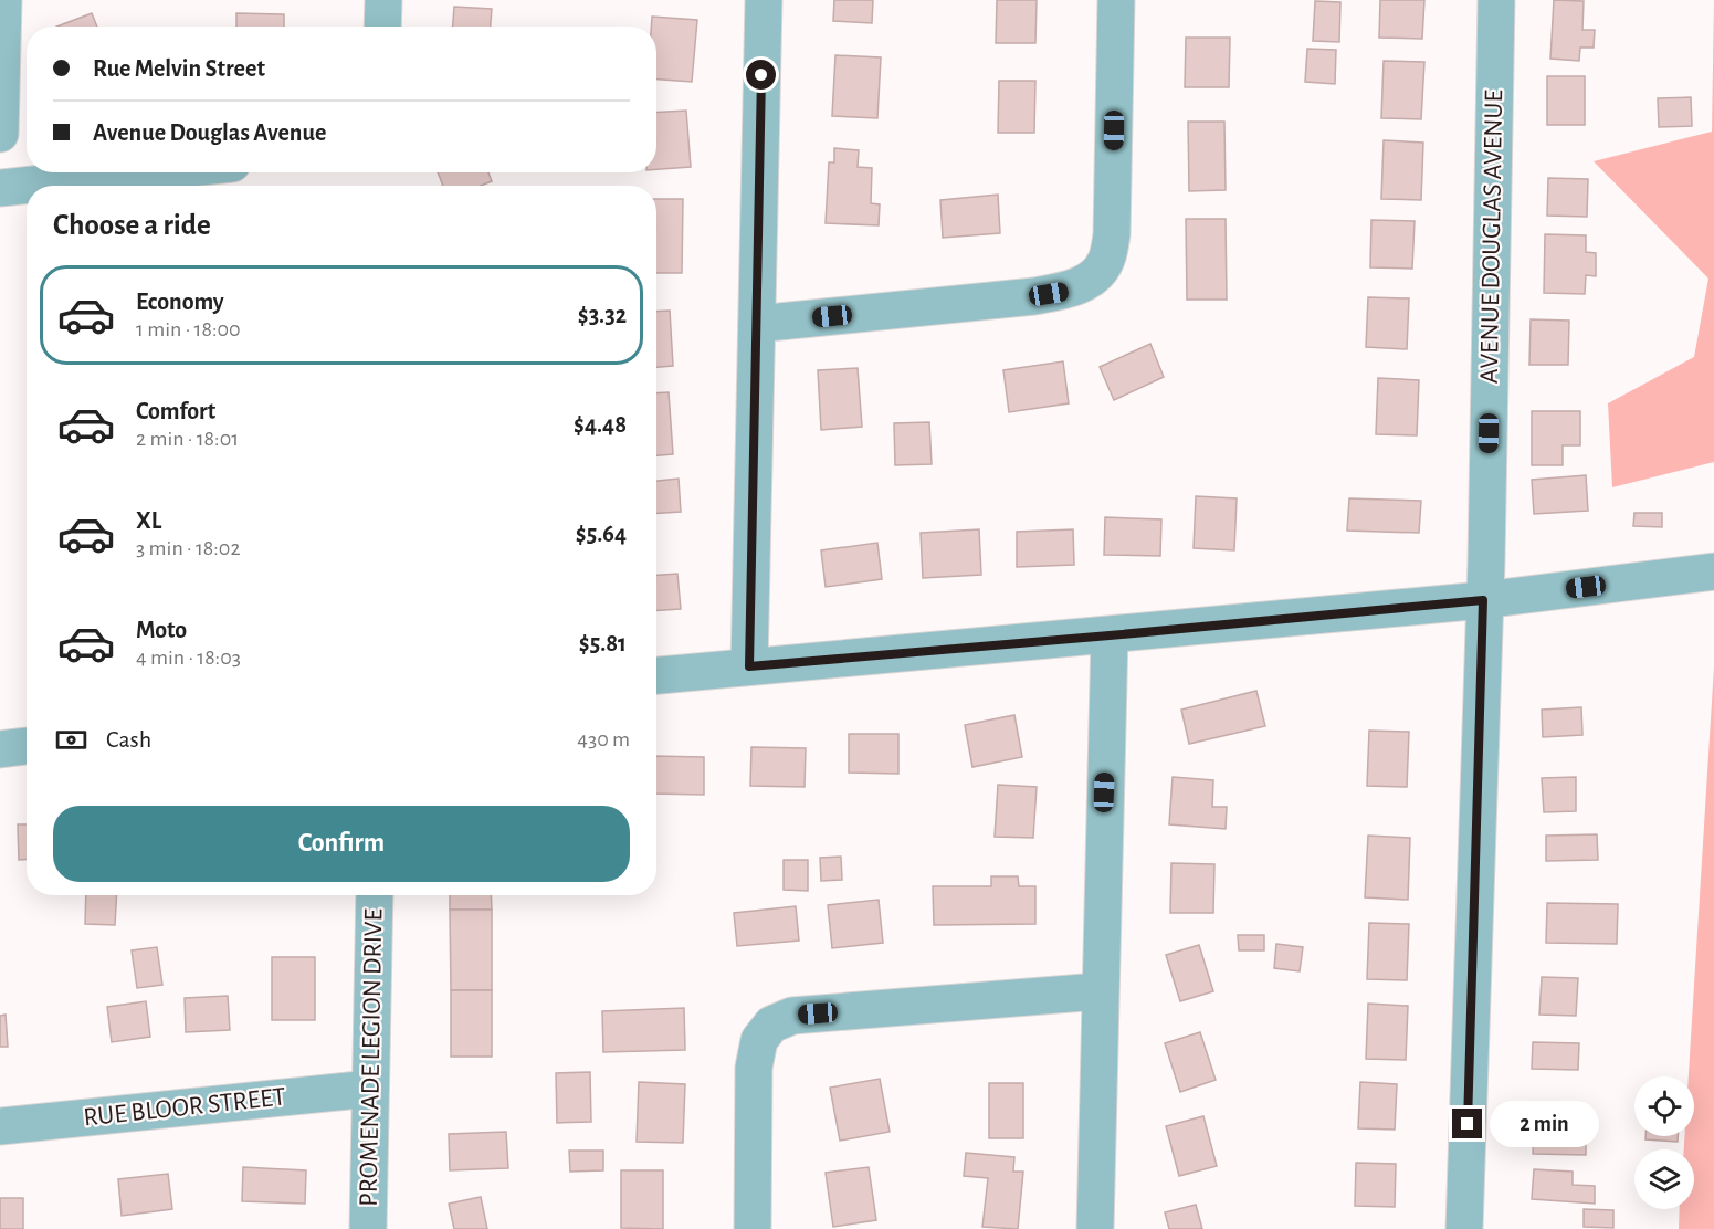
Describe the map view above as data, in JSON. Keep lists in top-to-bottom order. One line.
{"streets":{"street":["AVENUE DOUGLAS AVENUE","PROMENADE LEGION DRIVE","RUE BLOOR STREET"]},"crossings":[["PROMENADE LEGION DRIVE","RUE BLOOR STREET"]],"page":{"banner":["Rue Melvin Street","Avenue Douglas Avenue"],"heading":"Choose a ride","list":[{"name":"Economy","note":"1 min · 18:00","value":"$3.32"},{"name":"Comfort","note":"2 min · 18:01","value":"$4.48"},{"name":"XL","note":"3 min · 18:02","value":"$5.64"},{"name":"Moto","note":"4 min · 18:03","value":"$5.81"}],"pay":["Cash","430 m"],"buttons":"Confirm","bubble":"2 min"}}
